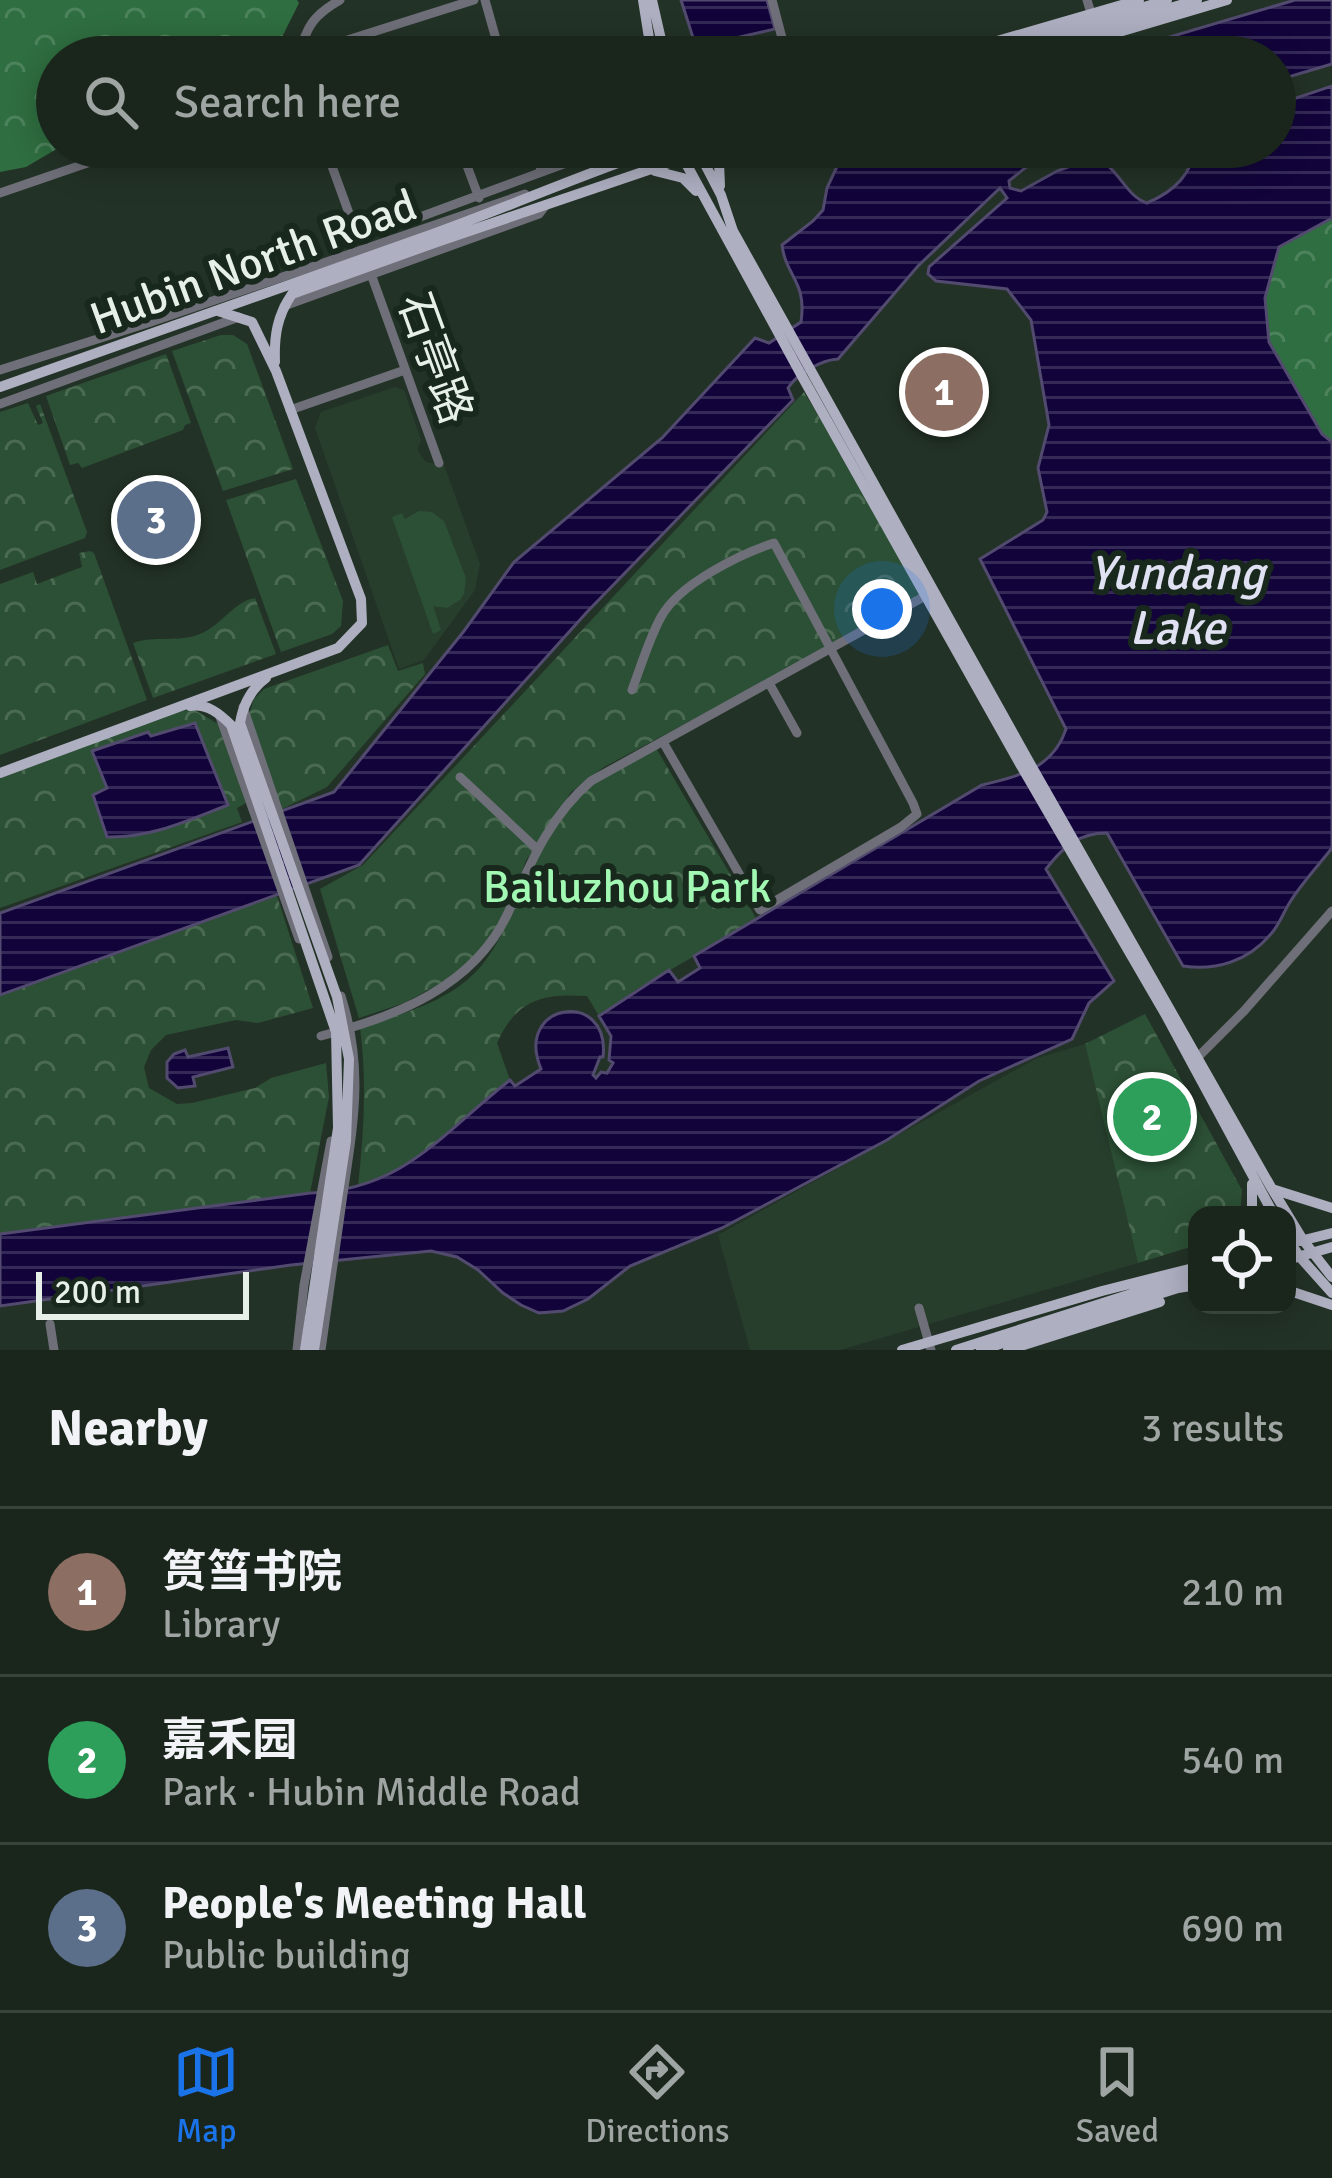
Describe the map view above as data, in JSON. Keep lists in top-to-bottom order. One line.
{"streets":{"main road":["Hubin North Road"],"street":["石亭路"]},"water":["Yundang Lake"],"parks":["Bailuzhou Park"],"scale_bar":"200 m","page":{"search":"Search here","pins":["1","3","2"],"scale":"200 m","heading":["Nearby","3 results"],"list":[{"mark":"1","name":"筼筜书院","note":"Library","value":"210 m"},{"mark":"2","name":"嘉禾园","note":"Park · Hubin Middle Road","value":"540 m"},{"mark":"3","name":"People's Meeting Hall","note":"Public building","value":"690 m"}],"nav":["Map","Directions","Saved"]}}
